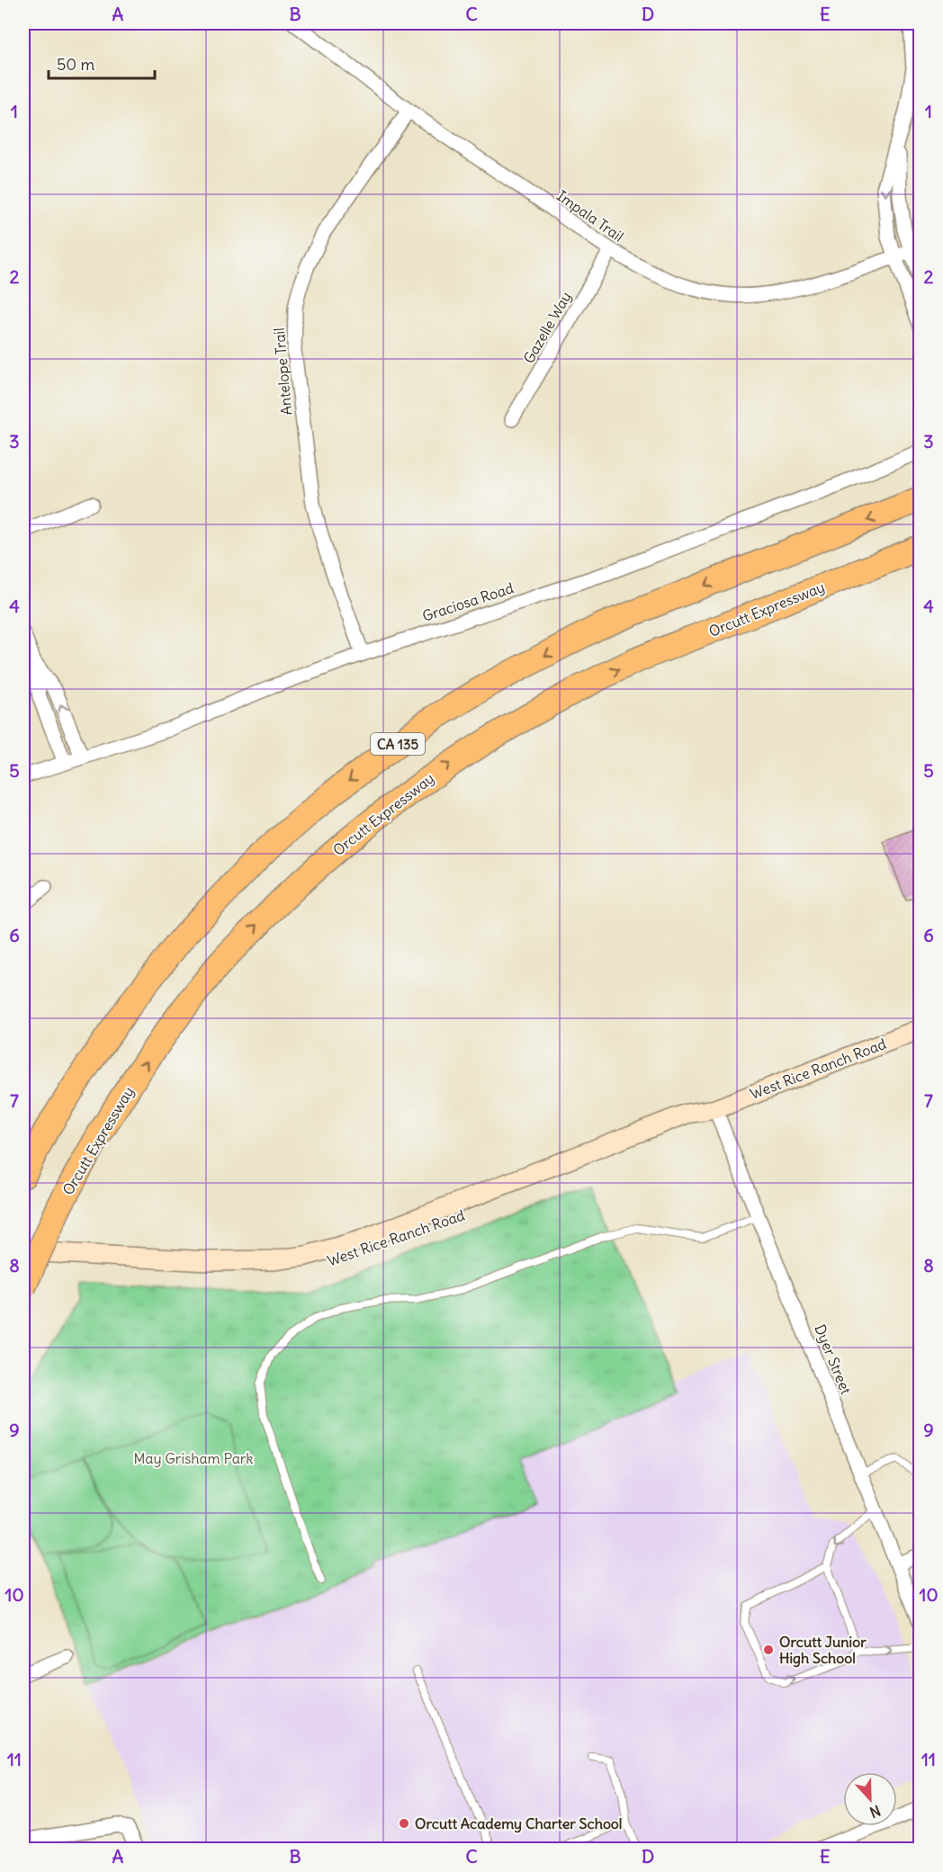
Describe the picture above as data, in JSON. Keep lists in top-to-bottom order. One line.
{"streets":{"highway":["Orcutt Expressway","CA 135"],"main road":["West Rice Ranch Road"],"street":["Impala Trail","Gazelle Way","Antelope Trail","Graciosa Road","Dyer Street"]},"crossings":[["Impala Trail","Gazelle Way"],["Impala Trail","Antelope Trail"],["Antelope Trail","Graciosa Road"],["West Rice Ranch Road","Dyer Street"]],"parks":["May Grisham Park"],"places":["Orcutt Junior High School","Orcutt Academy Charter School"],"scale_bar":"50 m","north":"bottom","grid":{"columns":["A","B","C","D","E"],"rows":["1","2","3","4","5","6","7","8","9","10","11"]}}
